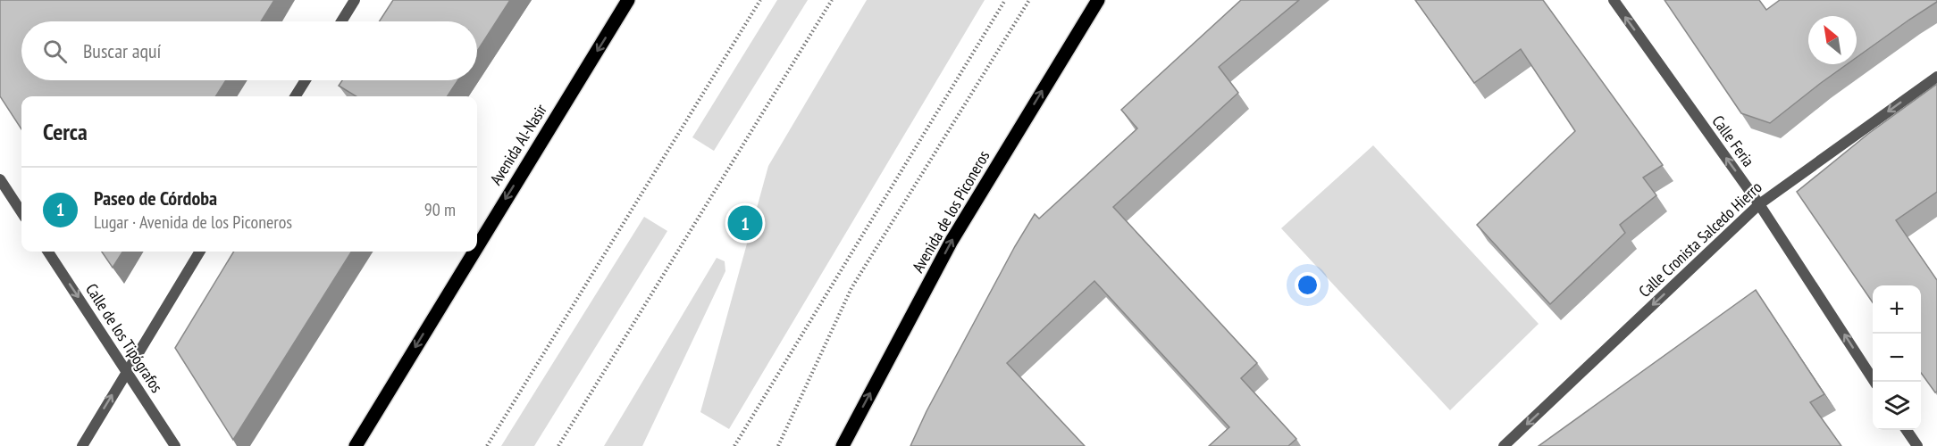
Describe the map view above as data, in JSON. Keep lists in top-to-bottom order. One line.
{"streets":{"main road":["Avenida Al-Nasir","Avenida de los Piconeros"],"street":["Calle Feria","Calle Cronista Salcedo Hierro","Calle de los Tipógrafos"]},"crossings":[["Calle Feria","Calle Cronista Salcedo Hierro"]],"one_way":["Calle Feria","Avenida Al-Nasir","Avenida de los Piconeros","Calle Cronista Salcedo Hierro","Calle de los Tipógrafos"],"north":"top left","page":{"search":"Buscar aquí","heading":"Cerca","list":[{"mark":"1","name":"Paseo de Córdoba","note":"Lugar · Avenida de los Piconeros","value":"90 m"}],"pins":"1","map_buttons":["+","−"]}}
